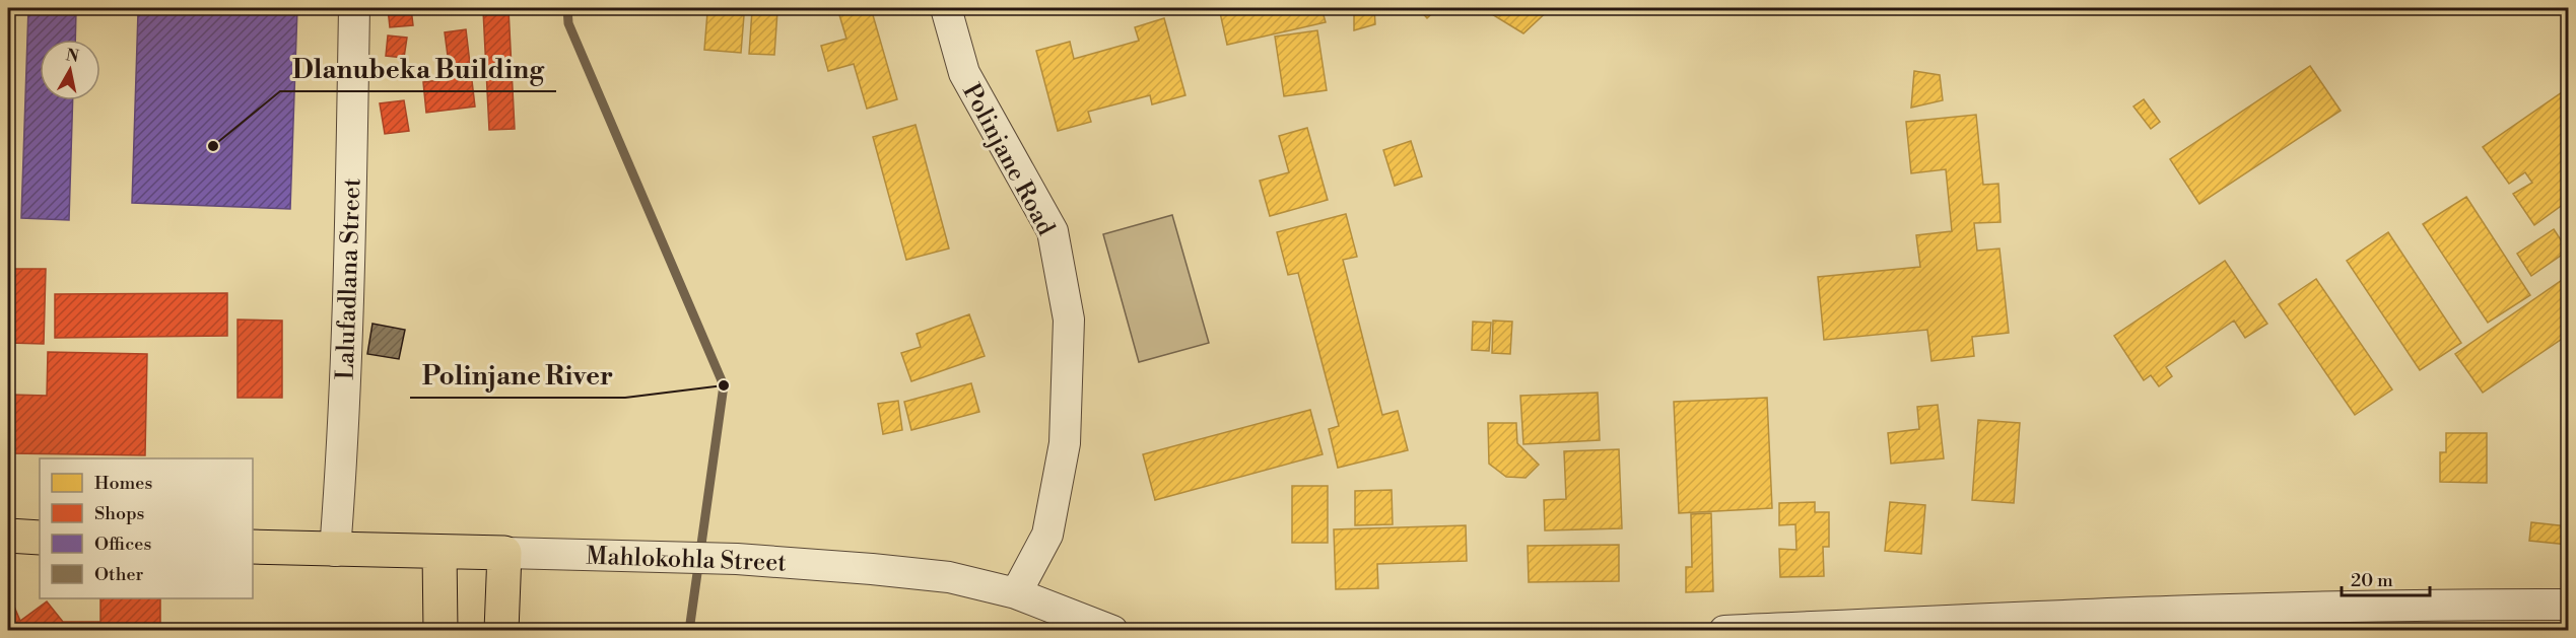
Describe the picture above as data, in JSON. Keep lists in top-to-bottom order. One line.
{"streets":{"main road":["Mahlokohla Street"],"street":["Polinjane Road","Lalufadlana Street"]},"crossings":[["Polinjane Road","Mahlokohla Street"],["Lalufadlana Street","Mahlokohla Street"]],"places":["Dlanubeka Building","Polinjane River"],"legend":["Homes","Shops","Offices","Other"],"scale_bar":"20 m","north":"top"}
